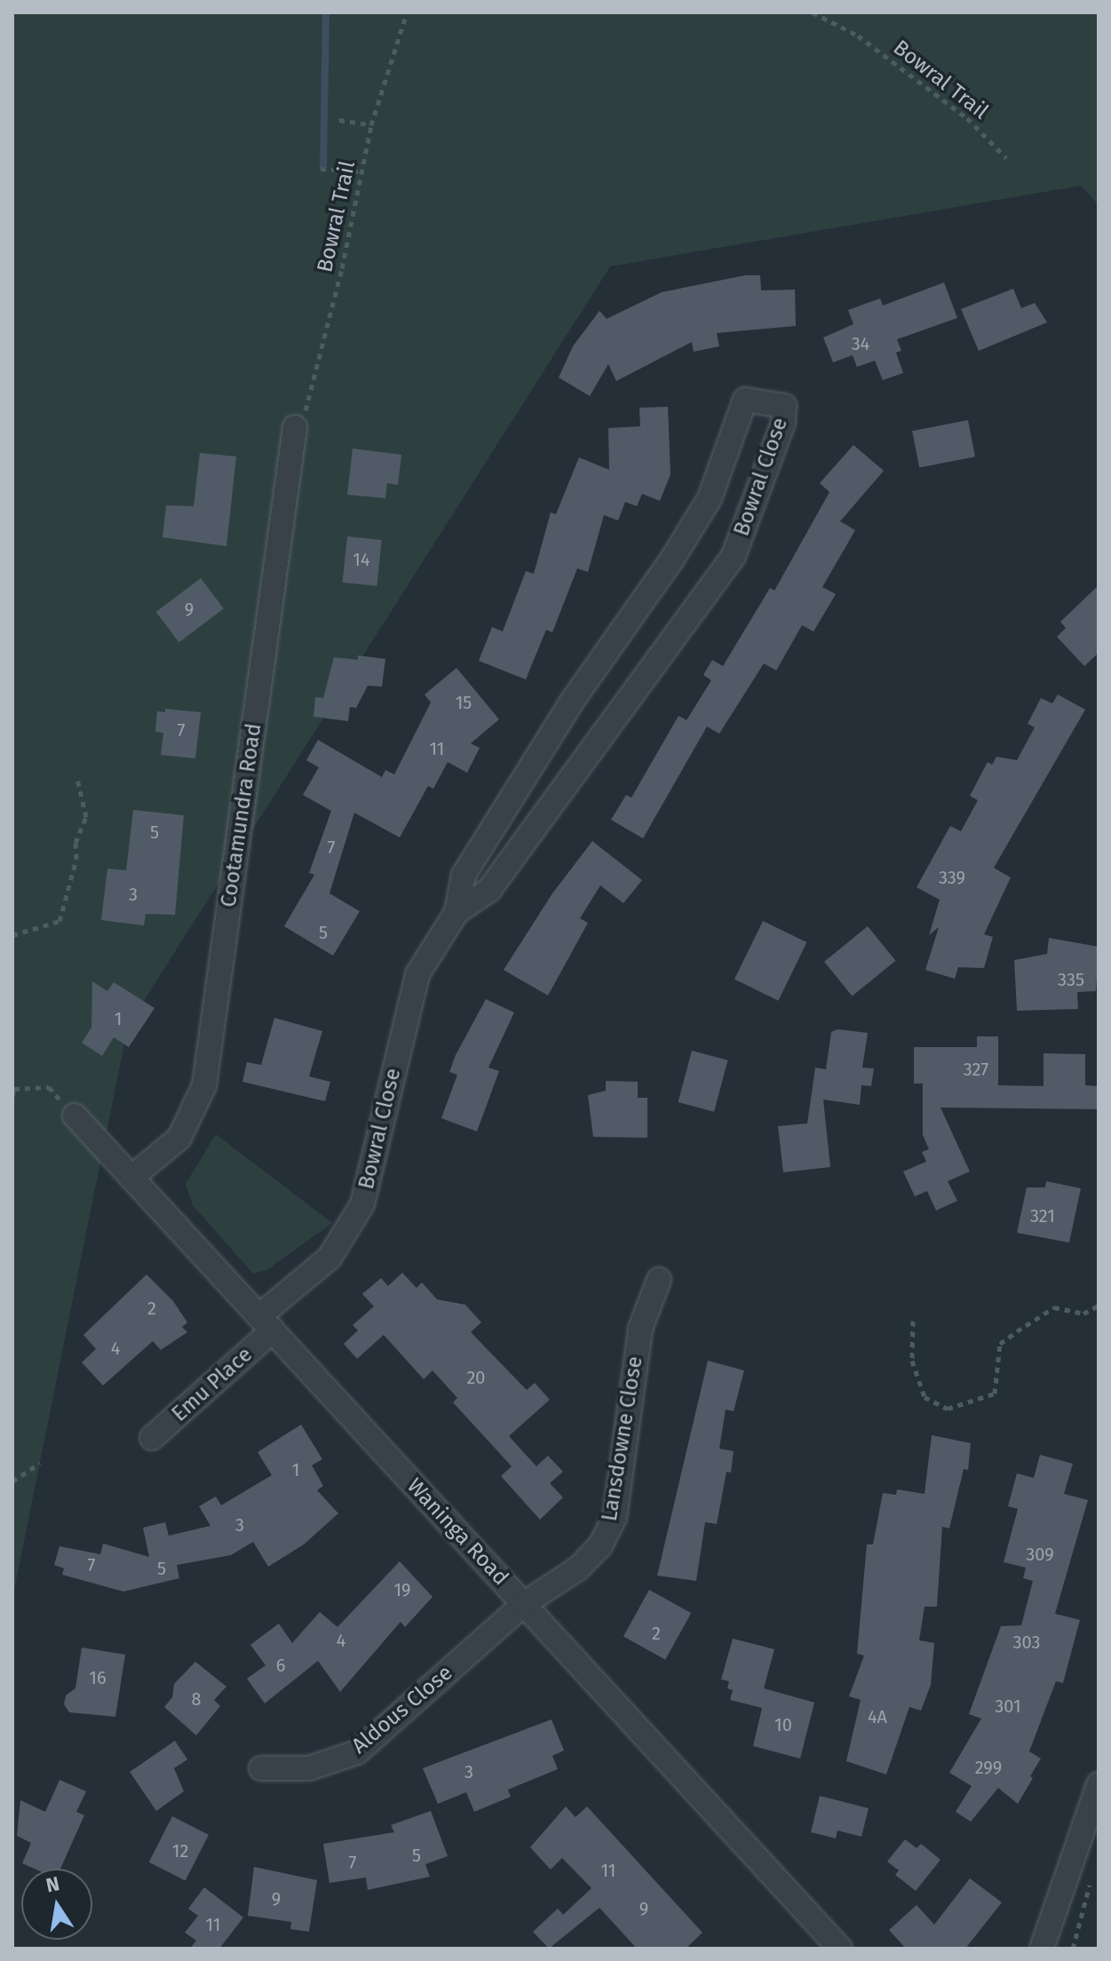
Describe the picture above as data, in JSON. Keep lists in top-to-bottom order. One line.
{"streets":{"street":["Bowral Close","Cootamundra Road","Emu Place","Lansdowne Close","Waninga Road","Aldous Close"],"path":["Bowral Trail"]},"crossings":[["Bowral Trail","Cootamundra Road"],["Bowral Close","Emu Place"],["Bowral Close","Waninga Road"],["Cootamundra Road","Waninga Road"],["Emu Place","Waninga Road"],["Lansdowne Close","Waninga Road"],["Lansdowne Close","Aldous Close"],["Waninga Road","Aldous Close"]],"house_numbers":["34","14","9","15","7","11","5","7","339","3","5","335","1","327","321","2","4","20","1","3","309","7","5","19","2","4","303","6","16","8","301","4A","10","299","3","12","5","7","11","9","9","11"],"north":"top"}
